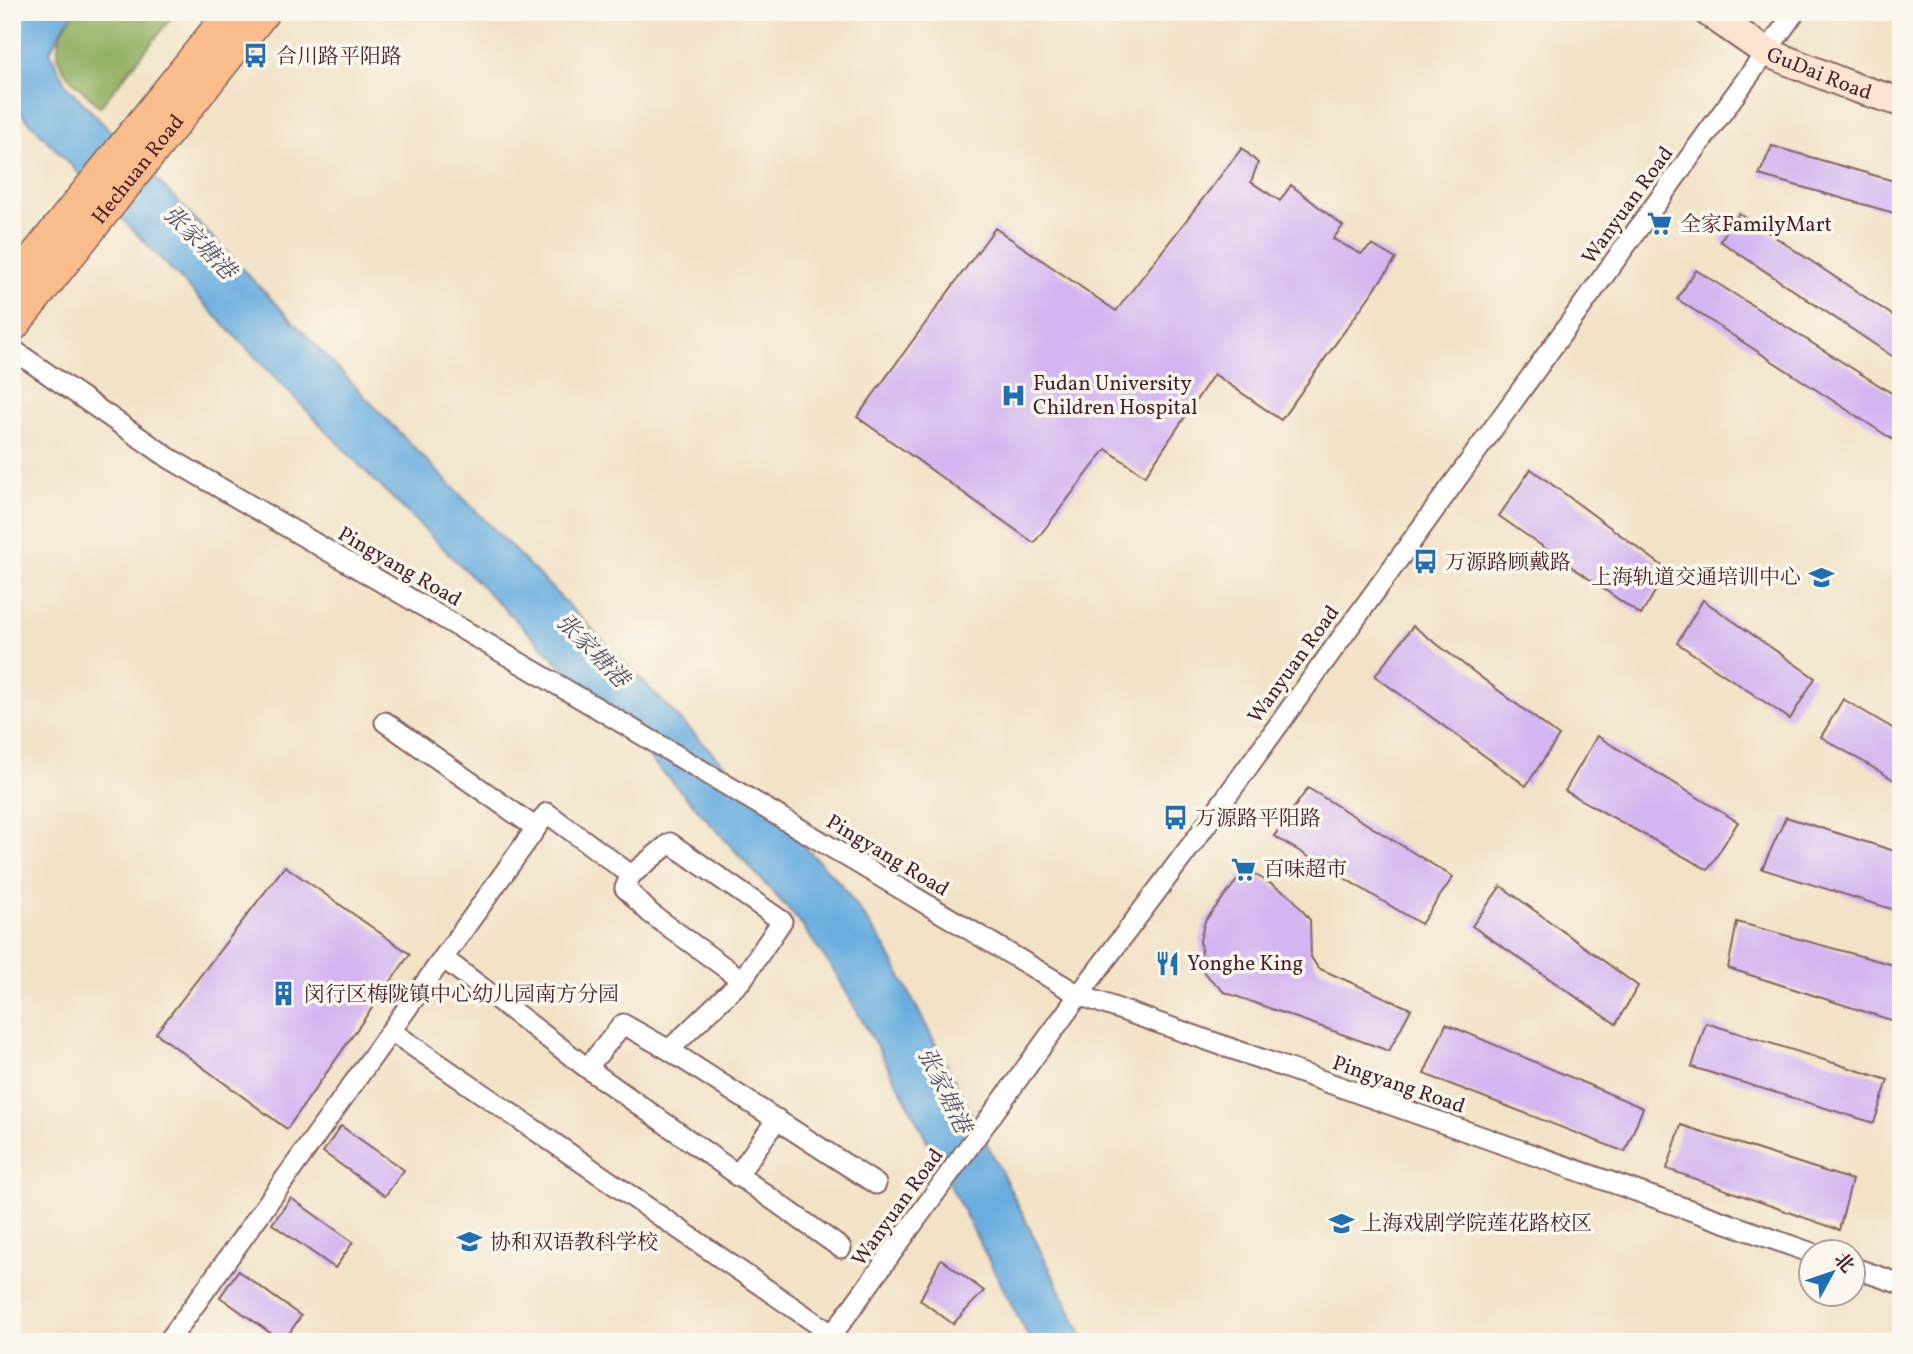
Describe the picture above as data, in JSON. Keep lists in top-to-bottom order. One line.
{"streets":{"main road":["GuDai Road","Hechuan Road"],"street":["Wanyuan Road","Pingyang Road"]},"crossings":[["GuDai Road","Wanyuan Road"],["Wanyuan Road","Pingyang Road"]],"water":["张家塘港"],"places":{"bus stop":["合川路平阳路","万源路顾戴路","万源路平阳路"],"supermarket":["全家FamilyMart","百味超市"],"hospital":["Fudan University Children Hospital"],"school or university":["上海轨道交通培训中心","上海戏剧学院莲花路校区","协和双语教科学校"],"restaurant":["Yonghe King"],"building":["闵行区梅陇镇中心幼儿园南方分园"]},"north":"top right"}
